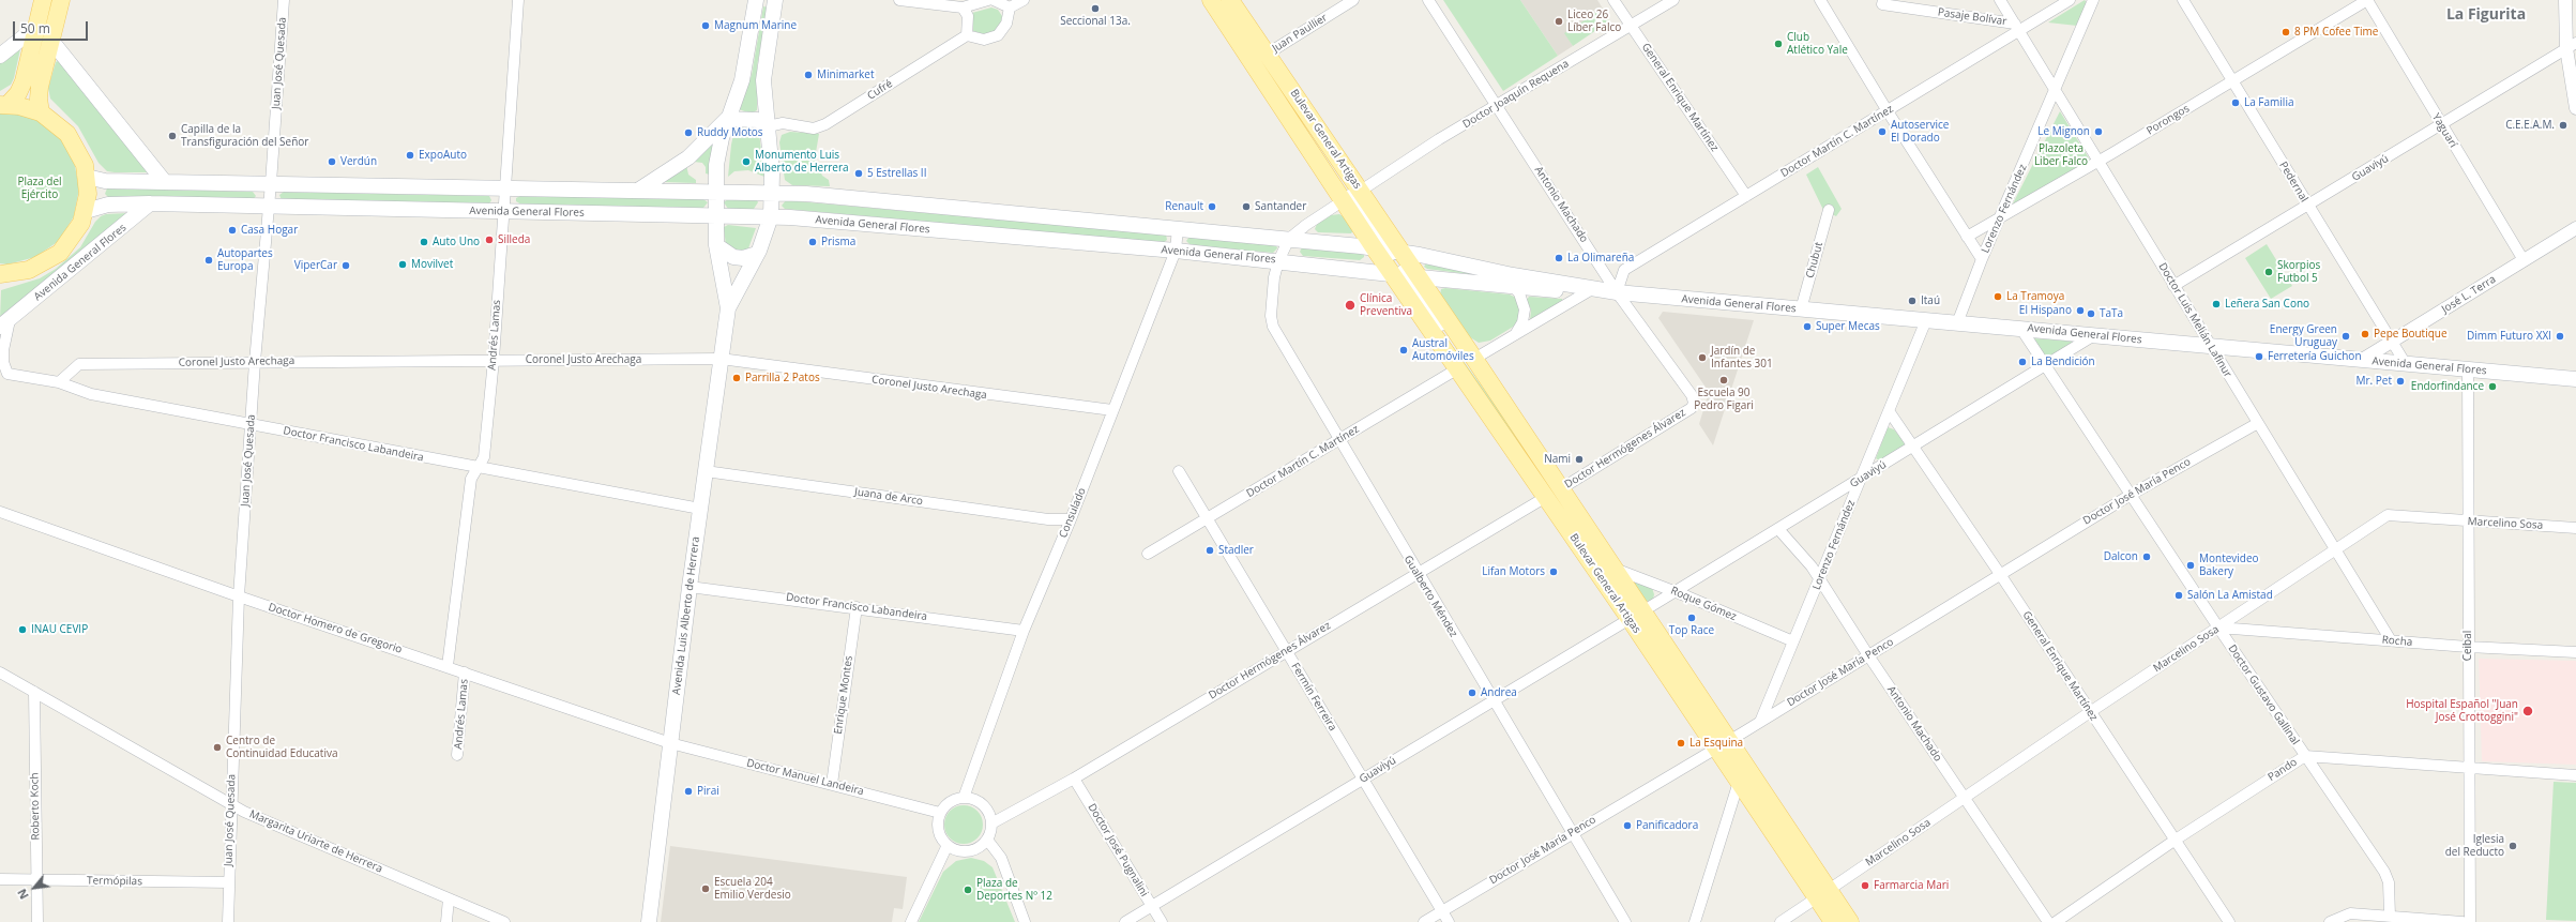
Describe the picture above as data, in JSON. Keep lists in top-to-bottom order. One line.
{"streets":{"main road":["Cufré","Bulevar General Artigas","Avenida General Flores","Avenida Luis Alberto de Herrera"],"street":["Pasaje Bolívar","Juan Paullier","Juan José Quesada","Doctor Joaquín Requena","General Enrique Martínez","Porongos","Yaguarí","Doctor Martín C. Martínez","Guaviyú","Pedernal","Antonio Machado","Lorenzo Fernández","Chubut","José L. Terra","Doctor Luis Melián Lafinur","Andrés Lamas","Coronel Justo Arechaga","Doctor Francisco Labandeira","Doctor Hermógenes Álvarez","Doctor José María Penco","Juana de Arco","Consulado","Marcelino Sosa","Gualberto Méndez","Roque Gómez","Doctor Homero de Gregorio","Rocha","Ceibal","Enrique Montes","Doctor Gustavo Gallinal","Fermín Ferreira","Pando","Doctor Manuel Landeira","Roberto Koch","Margarita Uriarte de Herrera","Doctor José Pugnalini","Termópilas"]},"crossings":[["Pasaje Bolívar","Doctor Martín C. Martínez"],["Pasaje Bolívar","Doctor Luis Melián Lafinur"],["Juan Paullier","Bulevar General Artigas"],["Juan José Quesada","Avenida General Flores"],["Juan José Quesada","Coronel Justo Arechaga"],["Juan José Quesada","Doctor Francisco Labandeira"],["Juan José Quesada","Doctor Homero de Gregorio"],["Juan José Quesada","Margarita Uriarte de Herrera"],["Juan José Quesada","Termópilas"],["Cufré","Avenida Luis Alberto de Herrera"],["Doctor Joaquín Requena","General Enrique Martínez"],["Doctor Joaquín Requena","Bulevar General Artigas"],["Doctor Joaquín Requena","Antonio Machado"],["General Enrique Martínez","Doctor Martín C. Martínez"],["General Enrique Martínez","Guaviyú"],["General Enrique Martínez","Lorenzo Fernández"],["General Enrique Martínez","Doctor José María Penco"],["General Enrique Martínez","Marcelino Sosa"],["General Enrique Martínez","Pando"],["Porongos","Yaguarí"],["Porongos","Pedernal"],["Porongos","Lorenzo Fernández"],["Porongos","Doctor Luis Melián Lafinur"],["Yaguarí","Guaviyú"],["Yaguarí","José L. Terra"],["Bulevar General Artigas","Doctor Martín C. Martínez"],["Bulevar General Artigas","Guaviyú"],["Bulevar General Artigas","Avenida General Flores"],["Bulevar General Artigas","Doctor Hermógenes Álvarez"],["Bulevar General Artigas","Doctor José María Penco"],["Bulevar General Artigas","Marcelino Sosa"],["Bulevar General Artigas","Roque Gómez"],["Doctor Martín C. Martínez","Antonio Machado"],["Doctor Martín C. Martínez","Avenida General Flores"],["Doctor Martín C. Martínez","Doctor Luis Melián Lafinur"],["Doctor Martín C. Martínez","Gualberto Méndez"],["Doctor Martín C. Martínez","Fermín Ferreira"],["Guaviyú","Pedernal"],["Guaviyú","Antonio Machado"],["Guaviyú","Lorenzo Fernández"],["Guaviyú","Avenida General Flores"],["Guaviyú","Doctor Luis Melián Lafinur"],["Guaviyú","Gualberto Méndez"],["Guaviyú","Roque Gómez"],["Guaviyú","Doctor Gustavo Gallinal"],["Guaviyú","Fermín Ferreira"],["Guaviyú","Doctor José Pugnalini"],["Pedernal","Avenida General Flores"],["Pedernal","José L. Terra"],["Antonio Machado","Lorenzo Fernández"],["Antonio Machado","Avenida General Flores"],["Antonio Machado","Doctor Hermógenes Álvarez"],["Antonio Machado","Doctor José María Penco"],["Antonio Machado","Marcelino Sosa"],["Lorenzo Fernández","Avenida General Flores"],["Lorenzo Fernández","Doctor Luis Melián Lafinur"],["Lorenzo Fernández","Doctor José María Penco"],["Lorenzo Fernández","Roque Gómez"],["Avenida General Flores","Chubut"],["Avenida General Flores","José L. Terra"],["Avenida General Flores","Doctor Luis Melián Lafinur"],["Avenida General Flores","Andrés Lamas"],["Avenida General Flores","Doctor Francisco Labandeira"],["Avenida General Flores","Consulado"],["Avenida General Flores","Gualberto Méndez"],["Avenida General Flores","Avenida Luis Alberto de Herrera"],["Avenida General Flores","Ceibal"],["Avenida General Flores","Doctor Gustavo Gallinal"],["Doctor Luis Melián Lafinur","Doctor José María Penco"],["Doctor Luis Melián Lafinur","Marcelino Sosa"],["Doctor Luis Melián Lafinur","Rocha"],["Andrés Lamas","Coronel Justo Arechaga"],["Andrés Lamas","Doctor Francisco Labandeira"],["Andrés Lamas","Doctor Homero de Gregorio"],["Coronel Justo Arechaga","Doctor Francisco Labandeira"],["Coronel Justo Arechaga","Consulado"],["Coronel Justo Arechaga","Avenida Luis Alberto de Herrera"],["Doctor Francisco Labandeira","Consulado"],["Doctor Francisco Labandeira","Avenida Luis Alberto de Herrera"],["Doctor Francisco Labandeira","Enrique Montes"],["Doctor Hermógenes Álvarez","Consulado"],["Doctor Hermógenes Álvarez","Gualberto Méndez"],["Doctor Hermógenes Álvarez","Fermín Ferreira"],["Doctor Hermógenes Álvarez","Doctor Manuel Landeira"],["Doctor Hermógenes Álvarez","Doctor José Pugnalini"],["Doctor José María Penco","Gualberto Méndez"],["Doctor José María Penco","Doctor Gustavo Gallinal"],["Doctor José María Penco","Fermín Ferreira"],["Juana de Arco","Consulado"],["Juana de Arco","Avenida Luis Alberto de Herrera"],["Consulado","Doctor Manuel Landeira"],["Marcelino Sosa","Rocha"],["Marcelino Sosa","Ceibal"],["Marcelino Sosa","Doctor Gustavo Gallinal"],["Avenida Luis Alberto de Herrera","Doctor Homero de Gregorio"],["Avenida Luis Alberto de Herrera","Doctor Manuel Landeira"],["Doctor Homero de Gregorio","Doctor Manuel Landeira"],["Rocha","Ceibal"],["Rocha","Doctor Gustavo Gallinal"],["Ceibal","Pando"],["Enrique Montes","Doctor Manuel Landeira"],["Doctor Gustavo Gallinal","Pando"],["Roberto Koch","Margarita Uriarte de Herrera"],["Roberto Koch","Termópilas"]],"districts":["La Figurita"],"parks":["Plazoleta Liber Falco","Plaza del Ejército"],"places":["Seccional 13a.","Liceo 26 Líber Falco","Magnum Marine","8 PM Cofee Time","Club Atlético Yale","Minimarket","La Familia","C.E.E.A.M.","Autoservice El Dorado","Le Mignon","Ruddy Motos","Capilla de la Transfiguración del Señor","ExpoAuto","Verdún","Monumento Luis Alberto de Herrera","5 Estrellas II","Renault","Santander","Casa Hogar","Silleda","Auto Uno","Prisma","La Olimareña","Autopartes Europa","Movilvet","ViperCar","Skorpios Futbol 5","La Tramoya","Itaú","Leñera San Cono","Clínica Preventiva","El Hispano","TaTa","Super Mecas","Pepe Boutique","Energy Green Uruguay","Dimm Futuro XXI","Austral Automóviles","Ferretería Guichon","Jardín de Infantes 301","La Bendición","Parrilla 2 Patos","Escuela 90 Pedro Figari","Mr. Pet","Endorfindance","Nami","Stadler","Dalcon","Montevideo Bakery","Lifan Motors","Salón La Amistad","Top Race","INAU CEVIP","Andrea","Hospital Español \"Juan José Crottoggini\"","La Esquina","Centro de Continuidad Educativa","Pirai","Panificadora","Iglesia del Reducto","Farmarcia Mari","Escuela 204 Emilio Verdesio","Plaza de Deportes Nº 12"],"scale_bar":"50 m","north":"bottom left"}
